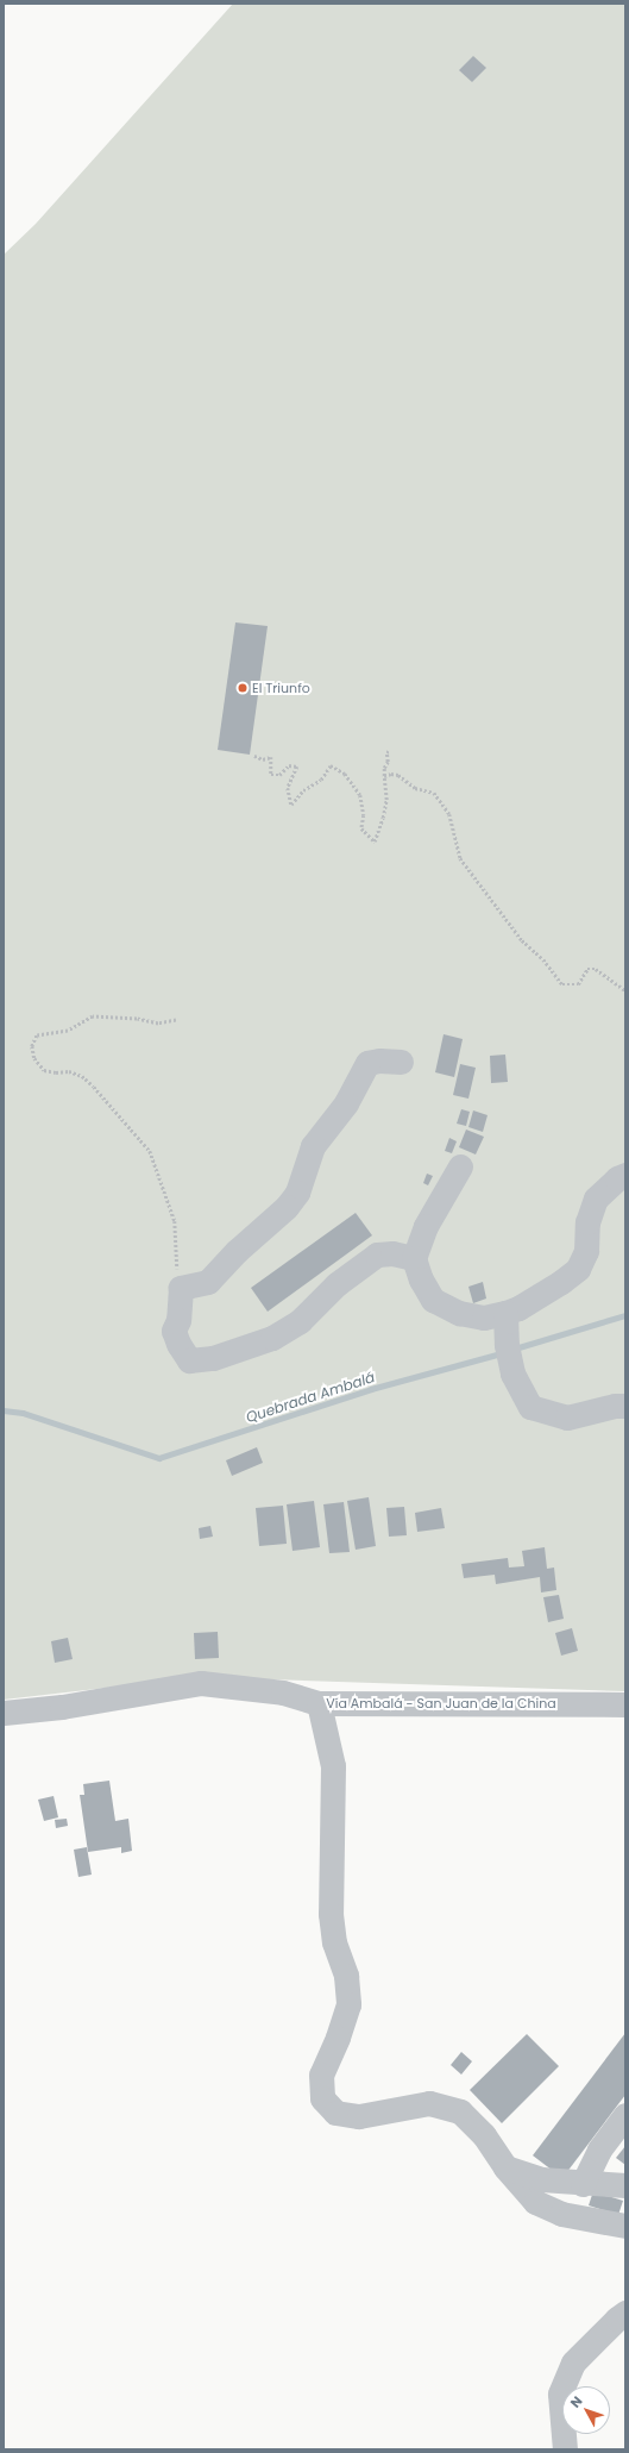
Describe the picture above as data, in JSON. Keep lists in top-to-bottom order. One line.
{"streets":{"street":["Vía Ambalá - San Juan de la China"]},"water":["Quebrada Ambalá"],"places":["El Triunfo"],"north":"top left"}
